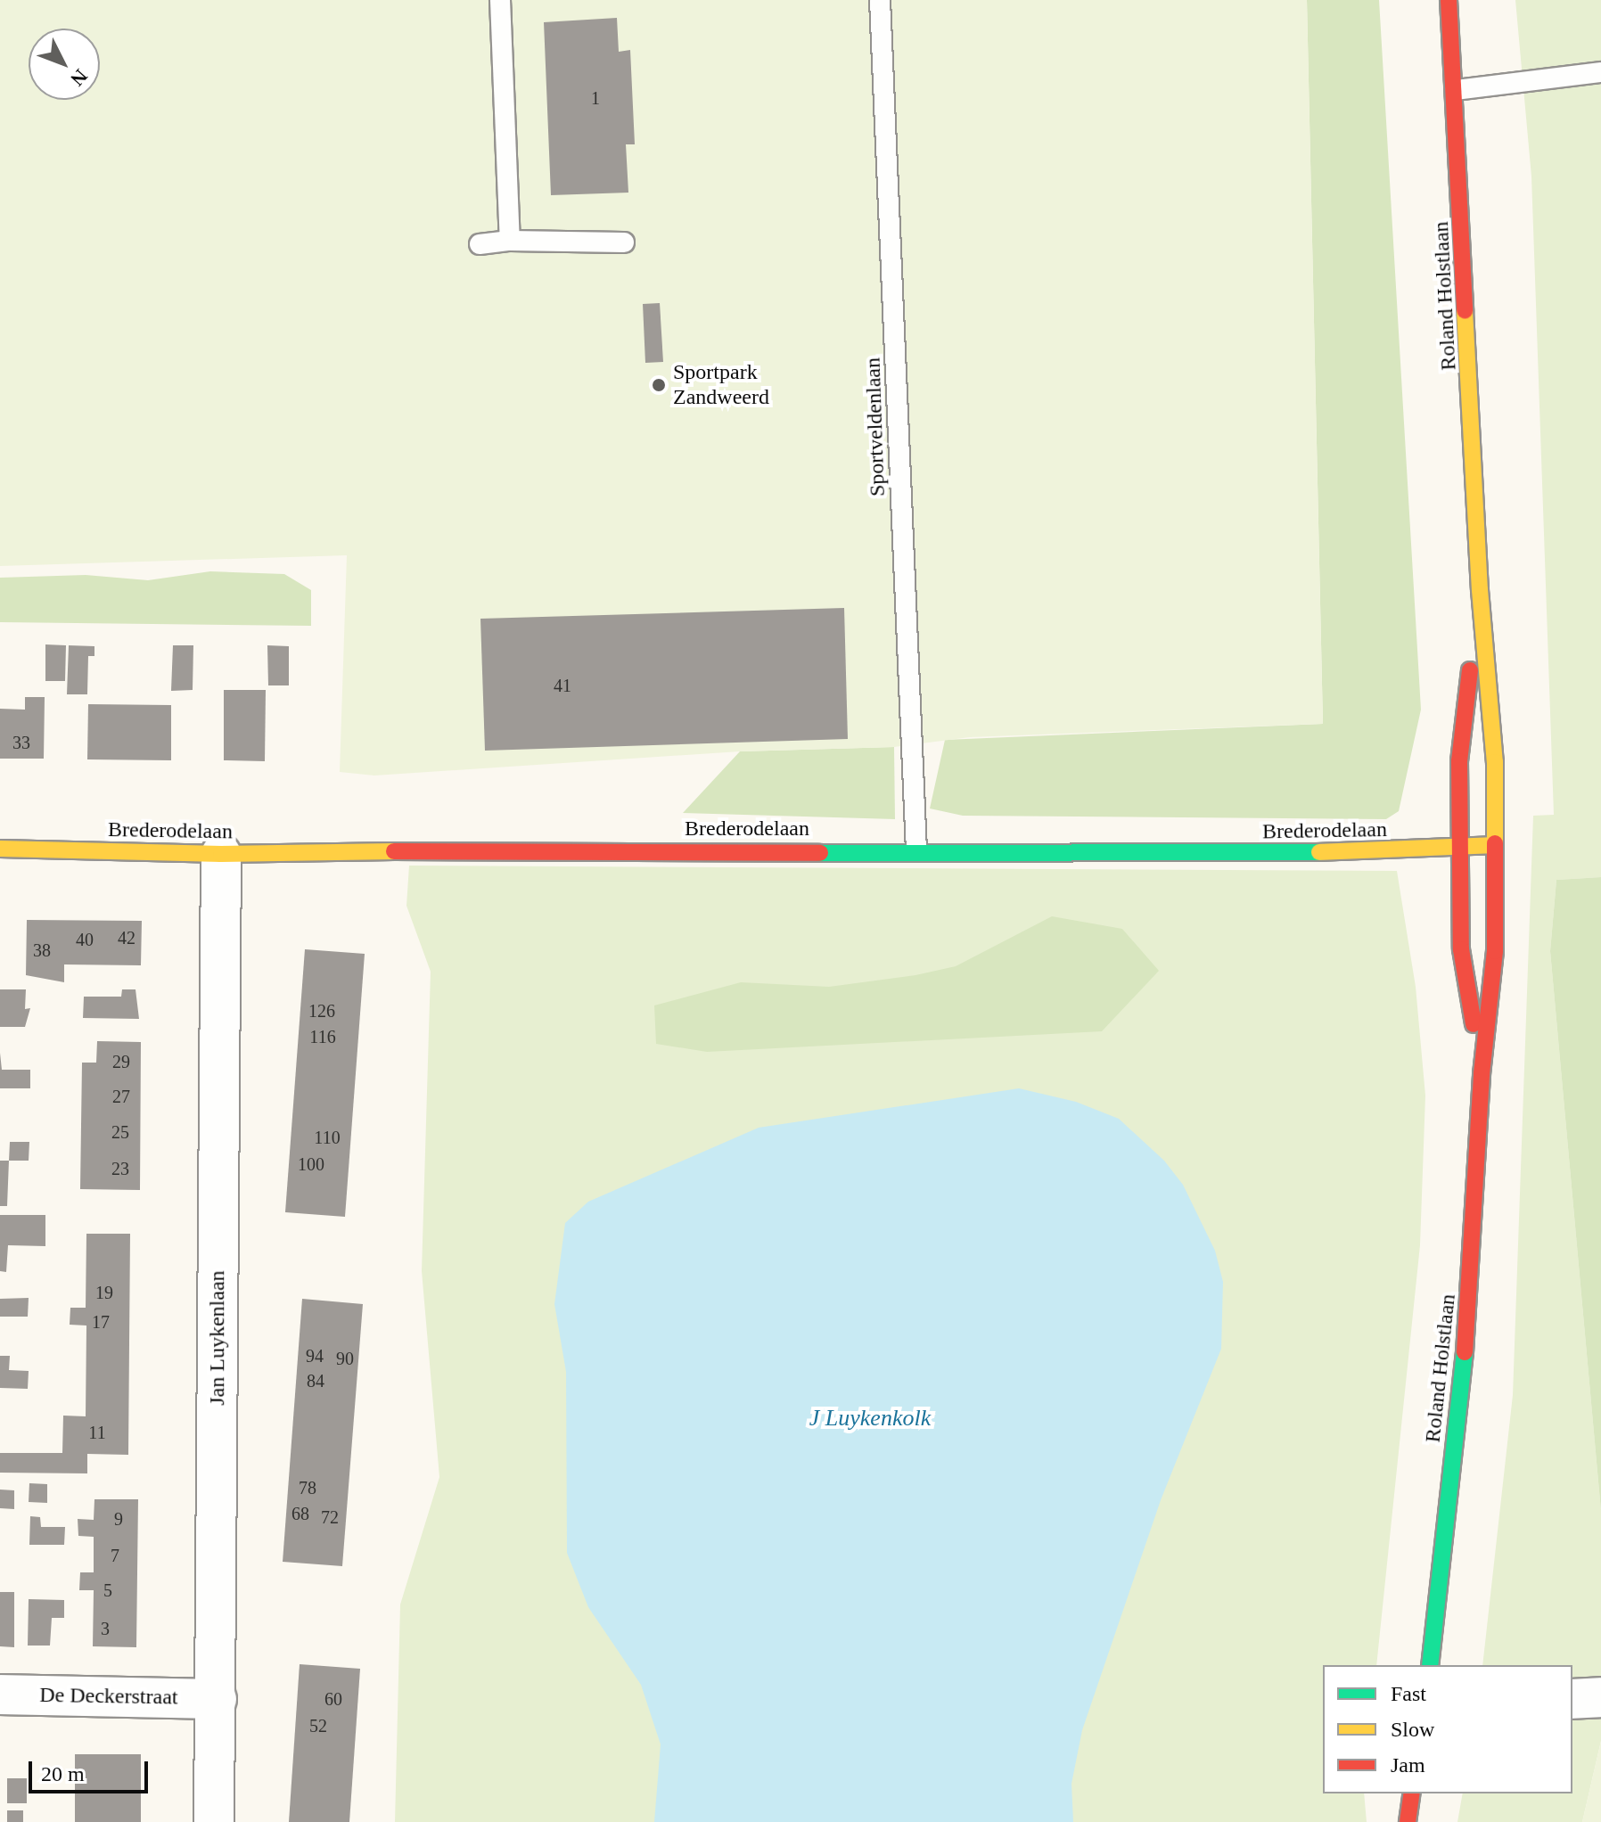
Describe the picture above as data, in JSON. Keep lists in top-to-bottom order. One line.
{"streets":{"street":["Roland Holstlaan","Brederodelaan","Jan Luykenlaan","De Deckerstraat"],"lane":["Sportveldenlaan"]},"crossings":[["Roland Holstlaan","Brederodelaan"],["Sportveldenlaan","Brederodelaan"],["Brederodelaan","Jan Luykenlaan"],["Jan Luykenlaan","De Deckerstraat"]],"water":["J Luykenkolk"],"places":["Sportpark Zandweerd"],"house_numbers":["1","41","33","42","40","38","126","116","29","27","25","110","100","23","19","17","94","90","84","11","78","68","72","9","7","5","3","60","52"],"legend":["Fast","Slow","Jam"],"scale_bar":"20 m","north":"bottom right"}
